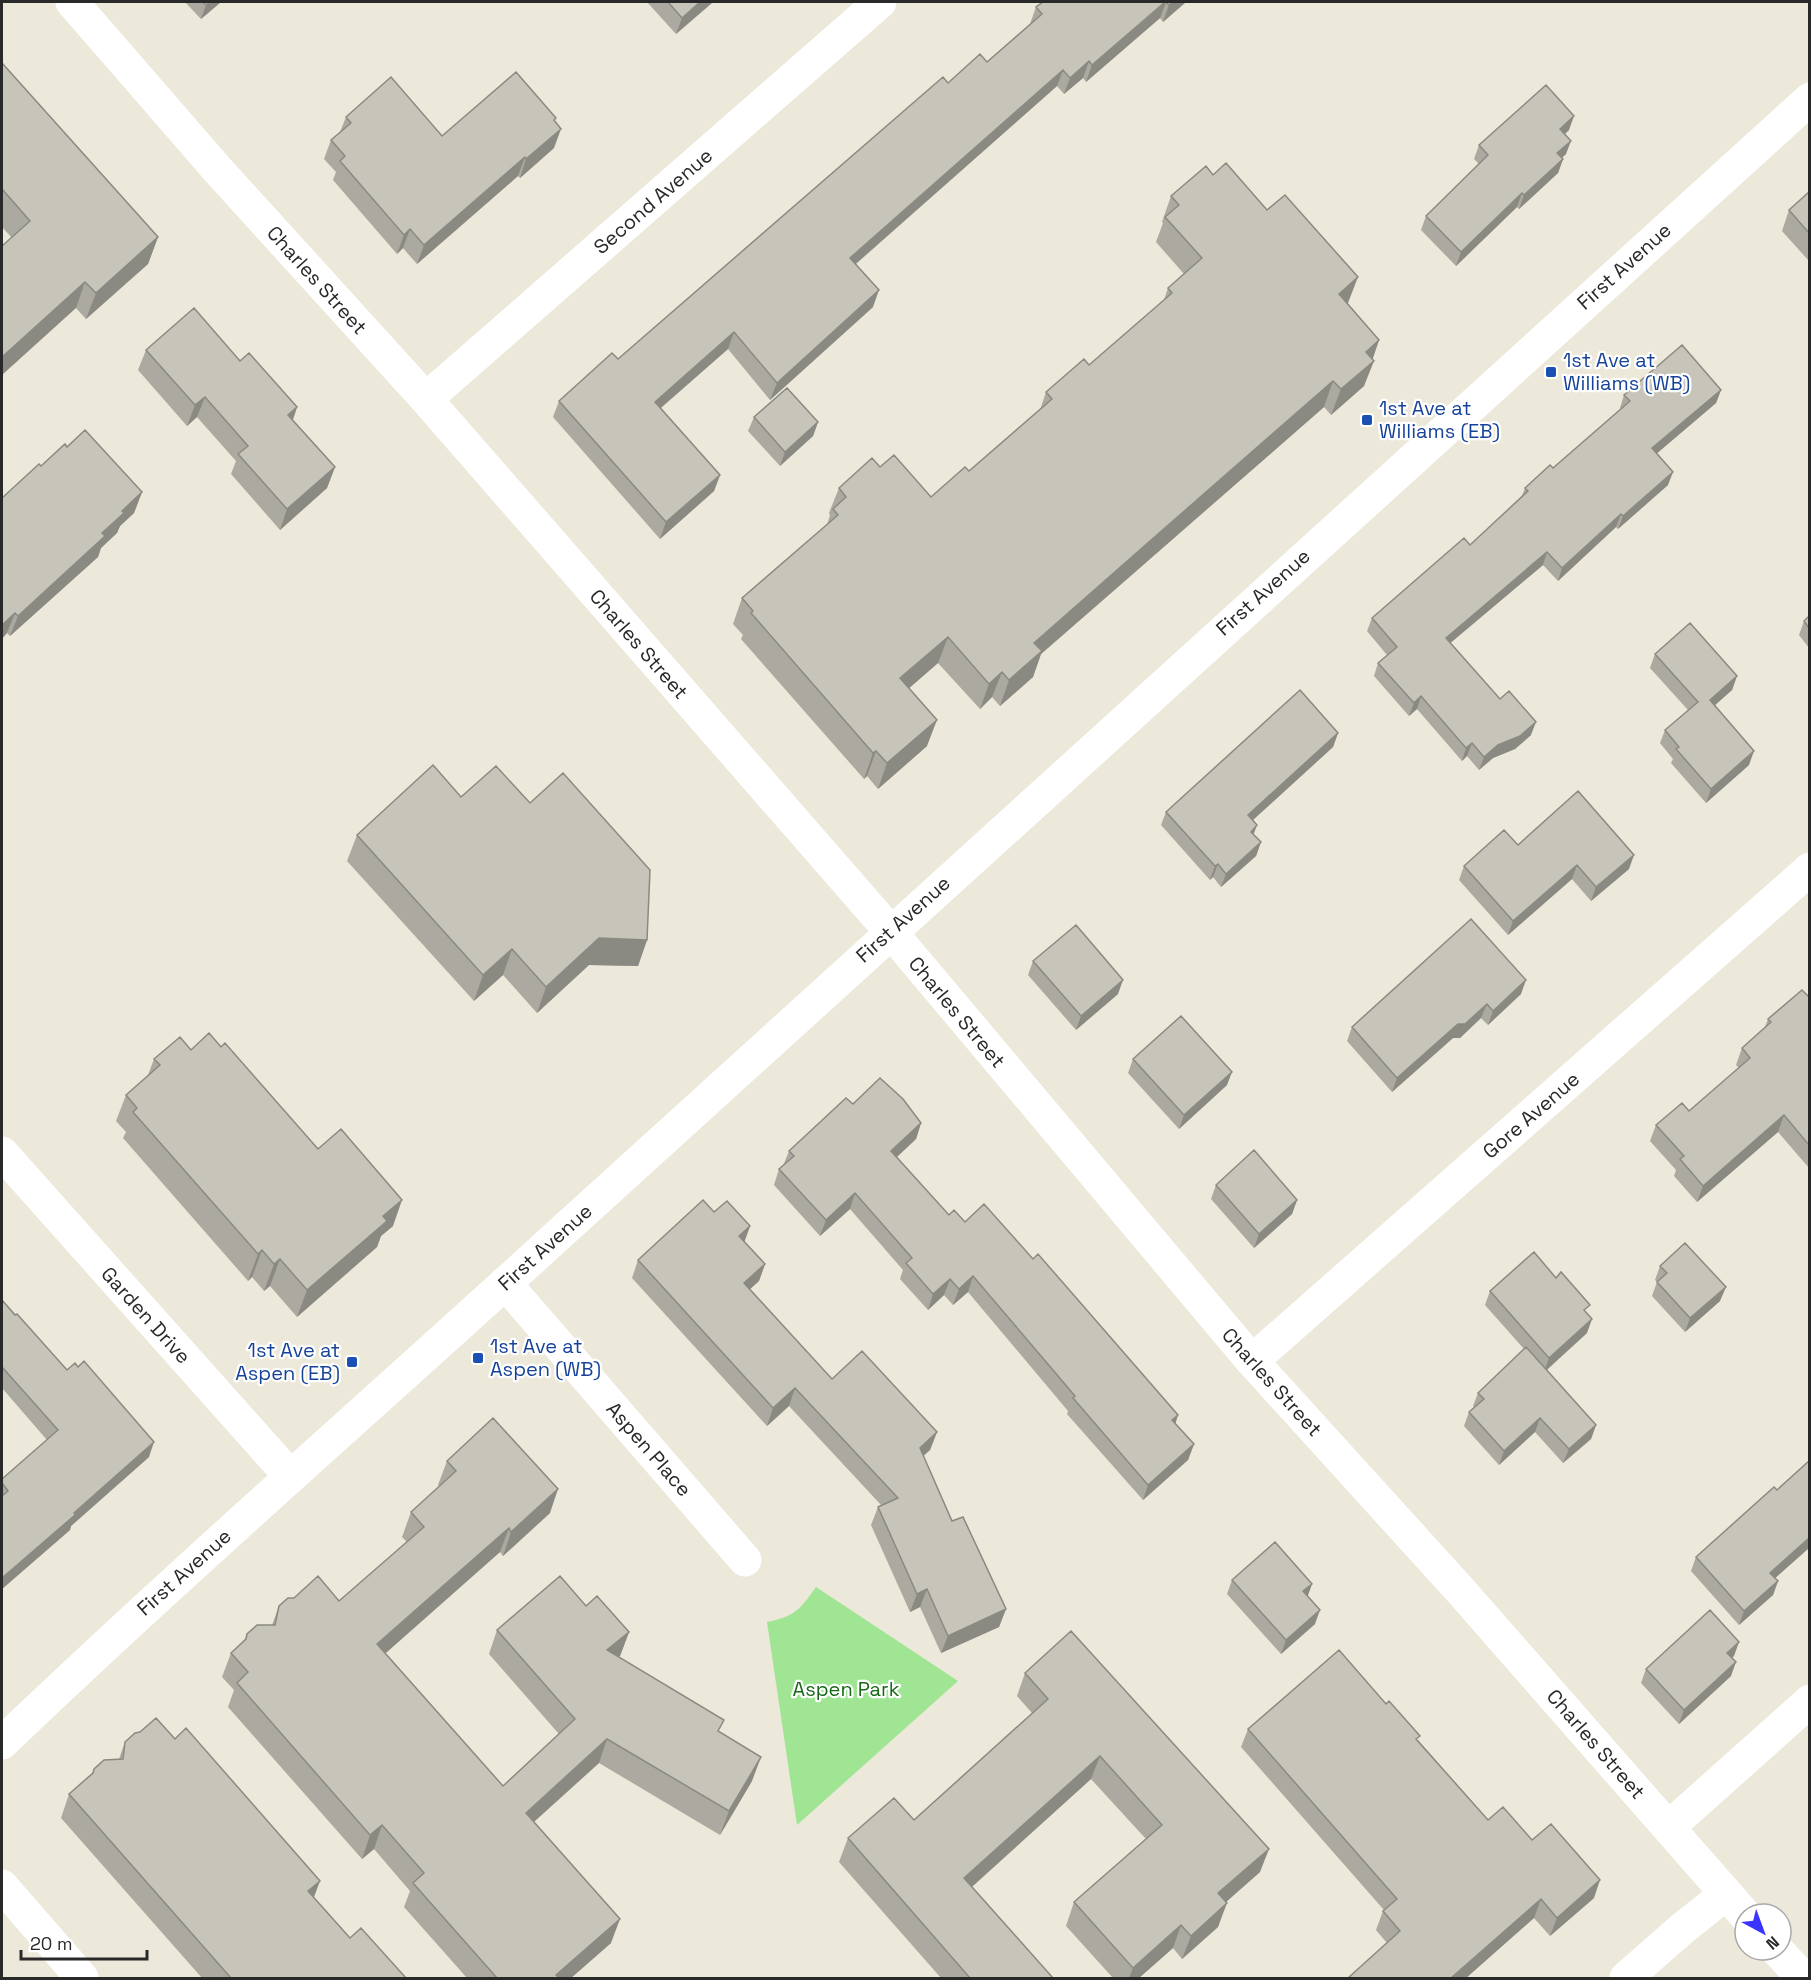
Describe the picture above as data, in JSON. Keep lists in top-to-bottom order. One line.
{"streets":{"street":["Second Avenue","First Avenue","Charles Street","Gore Avenue","Garden Drive","Aspen Place"]},"crossings":[["Second Avenue","Charles Street"],["First Avenue","Charles Street"],["First Avenue","Garden Drive"],["First Avenue","Aspen Place"],["Charles Street","Gore Avenue"]],"parks":["Aspen Park"],"places":{"transit":["1st Ave at Williams (WB)","1st Ave at Williams (EB)","1st Ave at Aspen (WB)","1st Ave at Aspen (EB)"]},"scale_bar":"20 m","north":"bottom right"}
